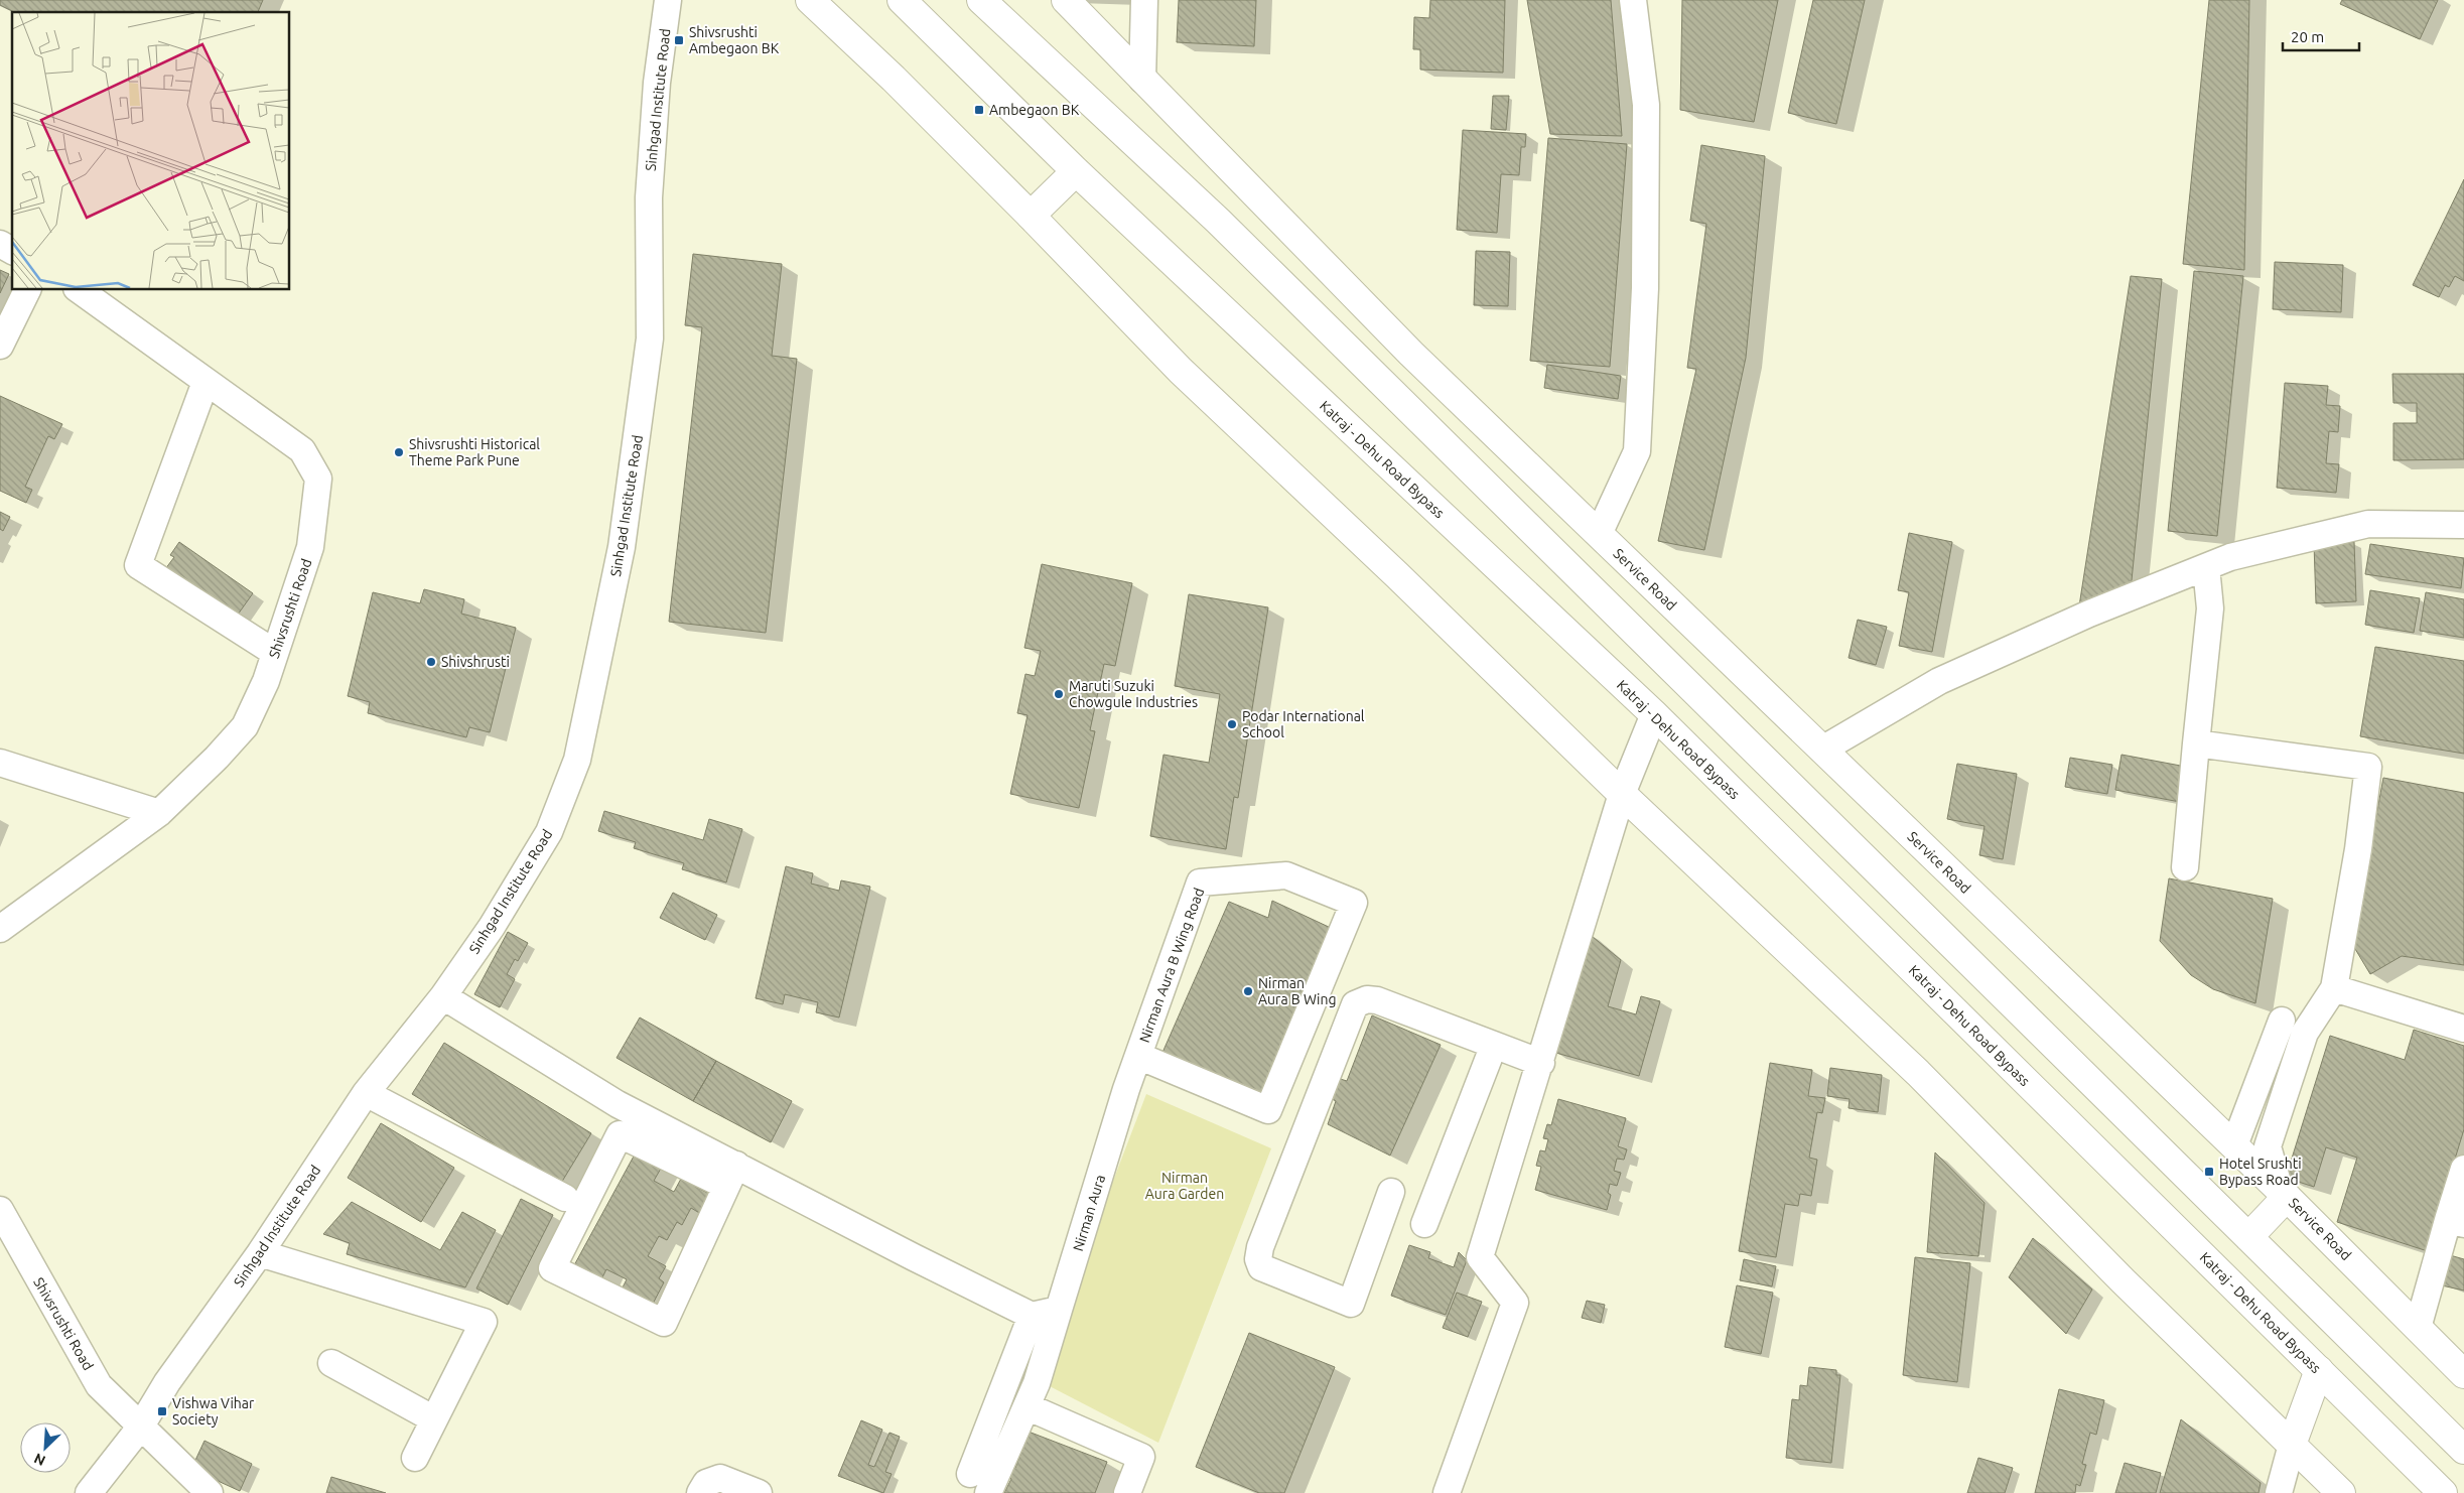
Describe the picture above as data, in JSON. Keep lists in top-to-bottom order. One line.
{"streets":{"main road":["Katraj - Dehu Road Bypass","Service Road"],"street":["Sinhgad Institute Road","Shivsrushti Road","Nirman Aura B Wing Road","Nirman Aura"]},"crossings":[["Sinhgad Institute Road","Shivsrushti Road"],["Nirman Aura B Wing Road","Nirman Aura"]],"parks":["Nirman Aura Garden"],"places":{"transit":["Shivsrushti Ambegaon BK","Ambegaon BK","Hotel Srushti Bypass Road","Vishwa Vihar Society"],"other":["Shivsrushti Historical Theme Park Pune","Shivshrusti","Maruti Suzuki Chowgule Industries","Podar International School","Nirman Aura B Wing"]},"scale_bar":"20 m","north":"bottom left"}
